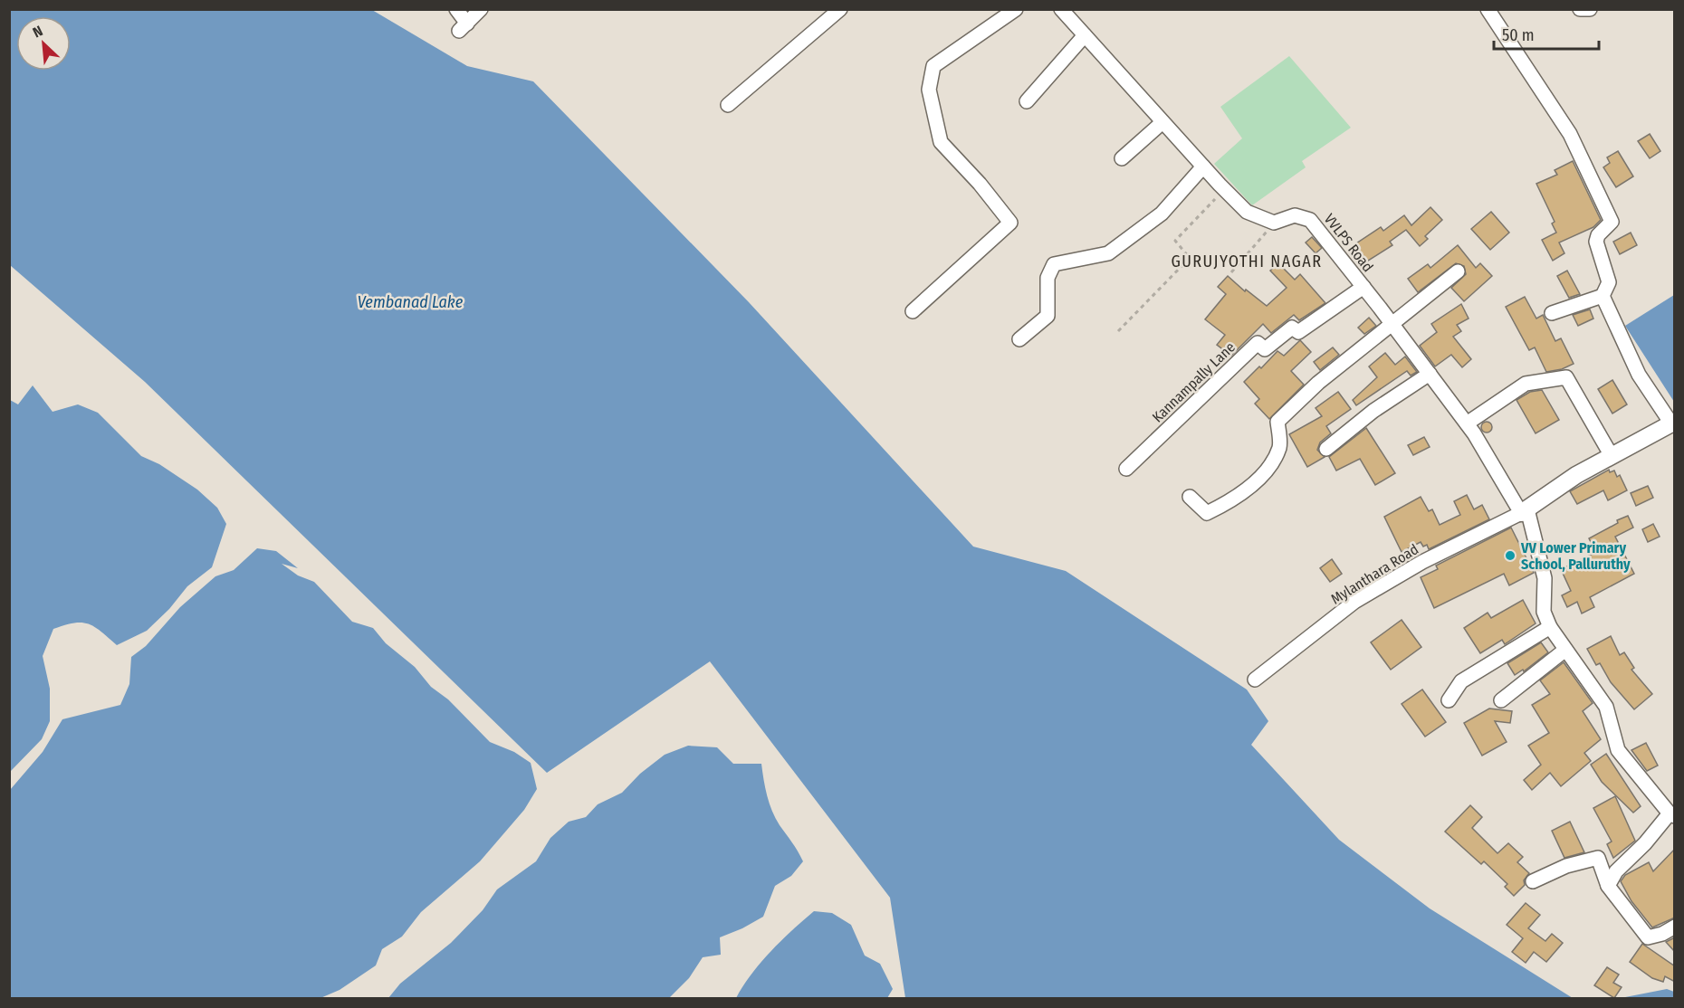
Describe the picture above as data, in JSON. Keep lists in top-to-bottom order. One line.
{"streets":{"street":["VVLPS Road","Kannampally Lane","Mylanthara Road"]},"crossings":[["VVLPS Road","Kannampally Lane"],["VVLPS Road","Mylanthara Road"]],"districts":["GURUJYOTHI NAGAR"],"water":["Vembanad Lake"],"places":["VV Lower Primary School, Palluruthy"],"scale_bar":"50 m","north":"top left"}
